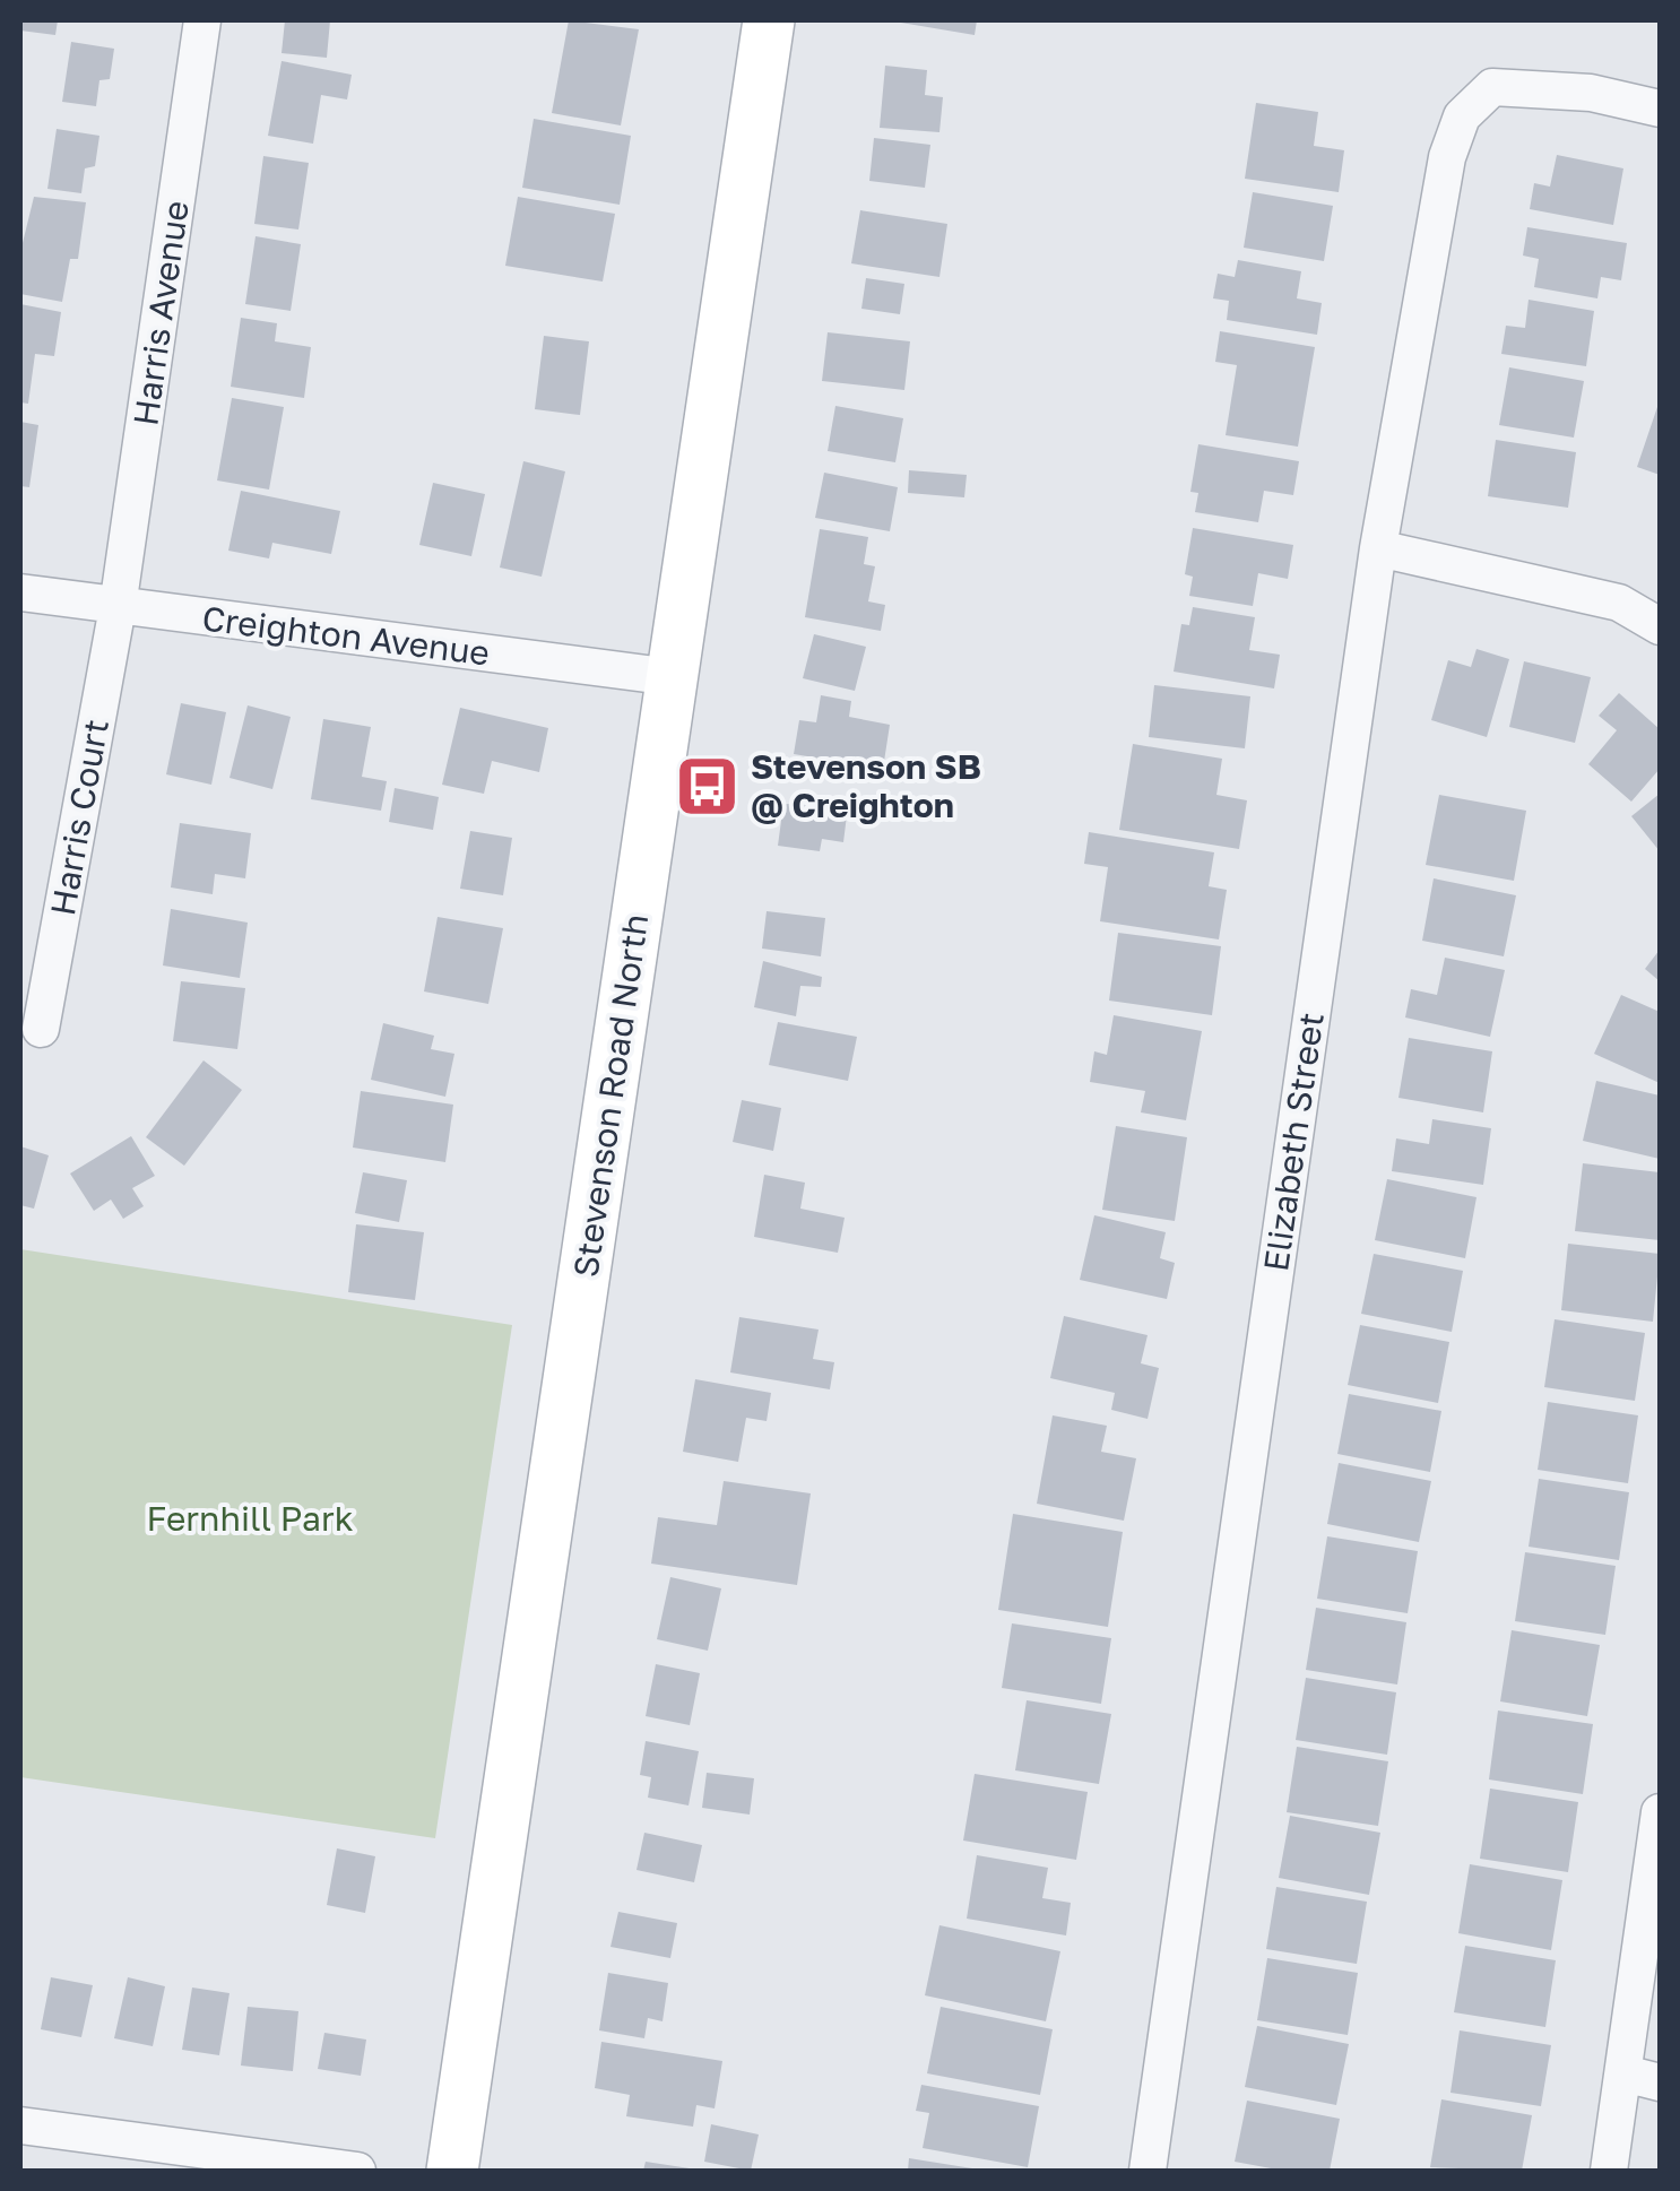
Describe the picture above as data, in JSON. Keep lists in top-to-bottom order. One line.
{"streets":{"main road":["Stevenson Road North"],"street":["Harris Avenue","Creighton Avenue","Harris Court","Elizabeth Street"]},"crossings":[["Harris Avenue","Creighton Avenue"],["Harris Avenue","Harris Court"],["Creighton Avenue","Harris Court"],["Creighton Avenue","Stevenson Road North"]],"parks":["Fernhill Park"],"places":{"bus stop":["Stevenson SB @ Creighton"]}}
